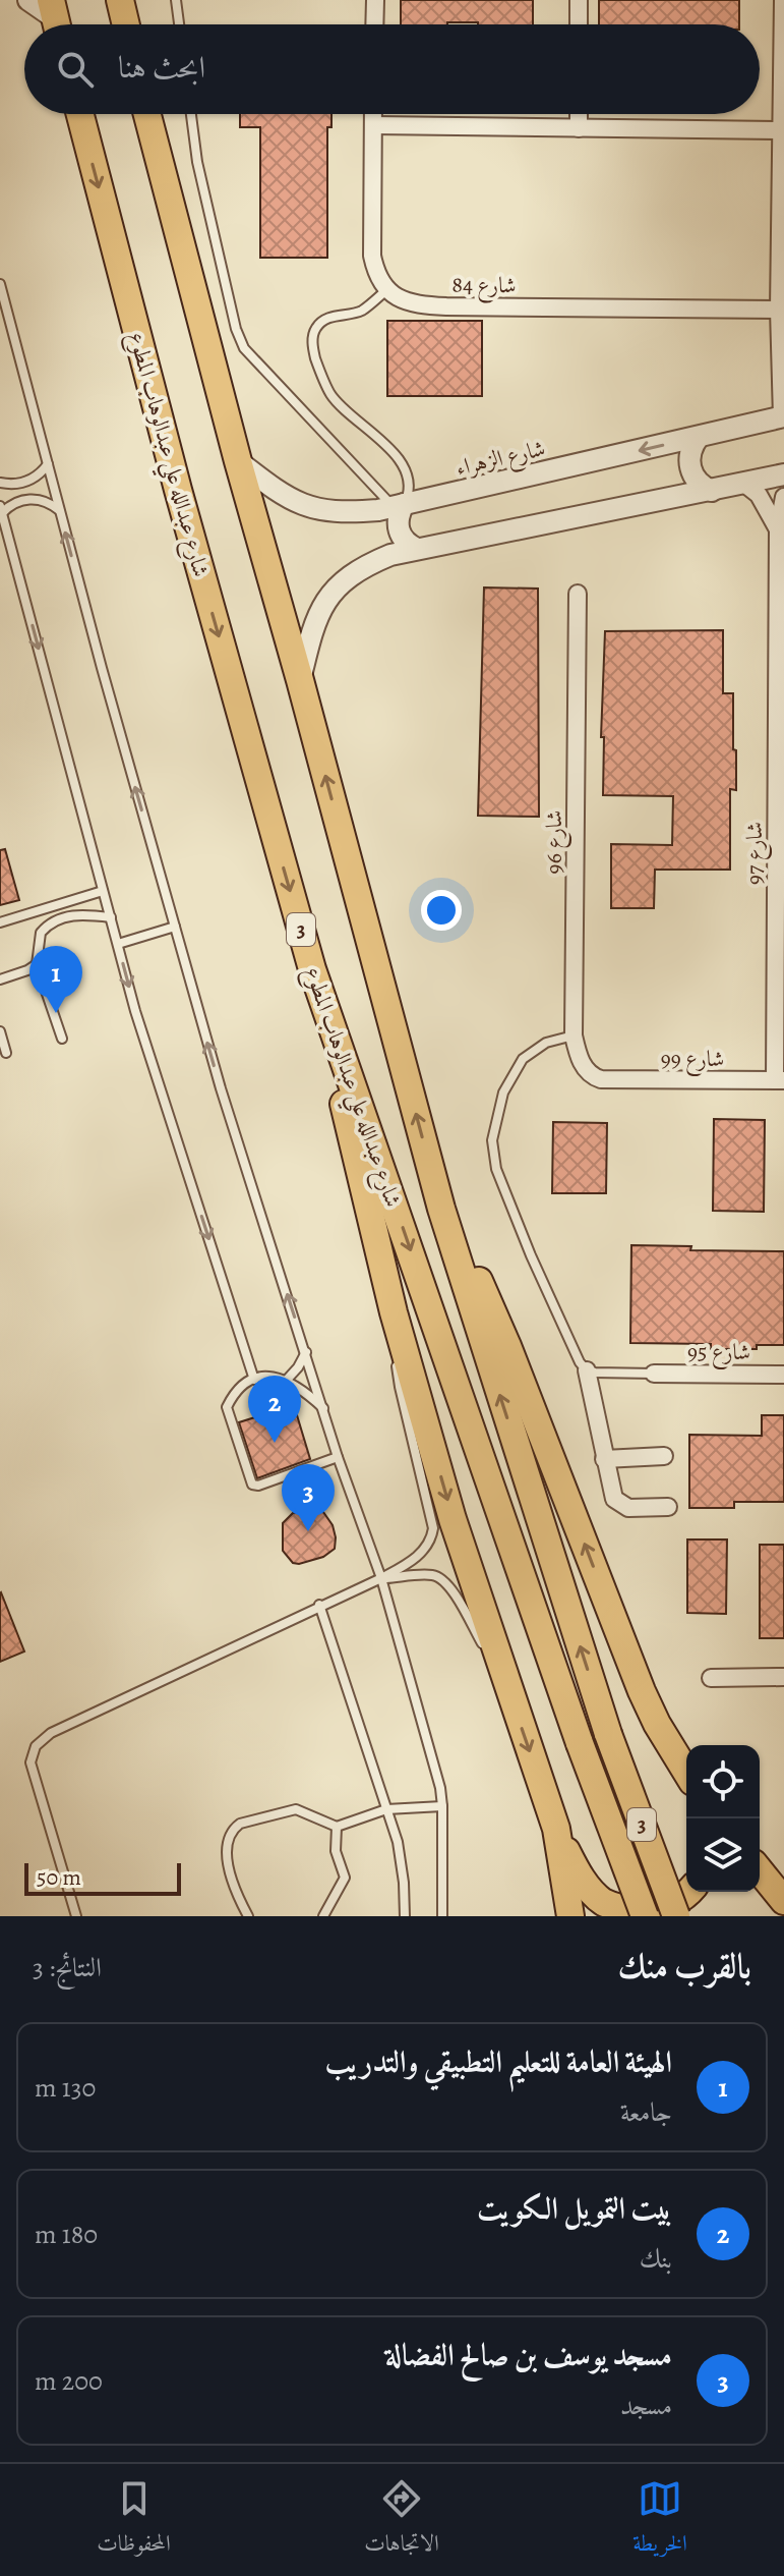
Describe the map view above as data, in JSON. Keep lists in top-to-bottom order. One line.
{"streets":{"main road":["شارع عبدالله علي عبدالوهاب المطوع","3"],"street":["شارع 84","شارع الزهراء","شارع 96","شارع 97","شارع 99","شارع 95"]},"crossings":[["شارع عبدالله علي عبدالوهاب المطوع","شارع الزهراء"],["شارع 96","شارع 99"],["شارع 97","شارع 99"]],"scale_bar":"50 m","page":{"search":"ابحث هنا","pins":["1","2","3"],"scale":"50 m","heading":["بالقرب منك","النتائج: 3"],"list":[{"mark":"1","name":"الهيئة العامة للتعليم التطبيقي والتدريب","note":"جامعة","value":"130 m"},{"mark":"2","name":"بيت التمويل الكويت","note":"بنك","value":"180 m"},{"mark":"3","name":"مسجد يوسف بن صالح الفضالة","note":"مسجد","value":"200 m"}],"nav":["الخريطة","الاتجاهات","المحفوظات"]}}
